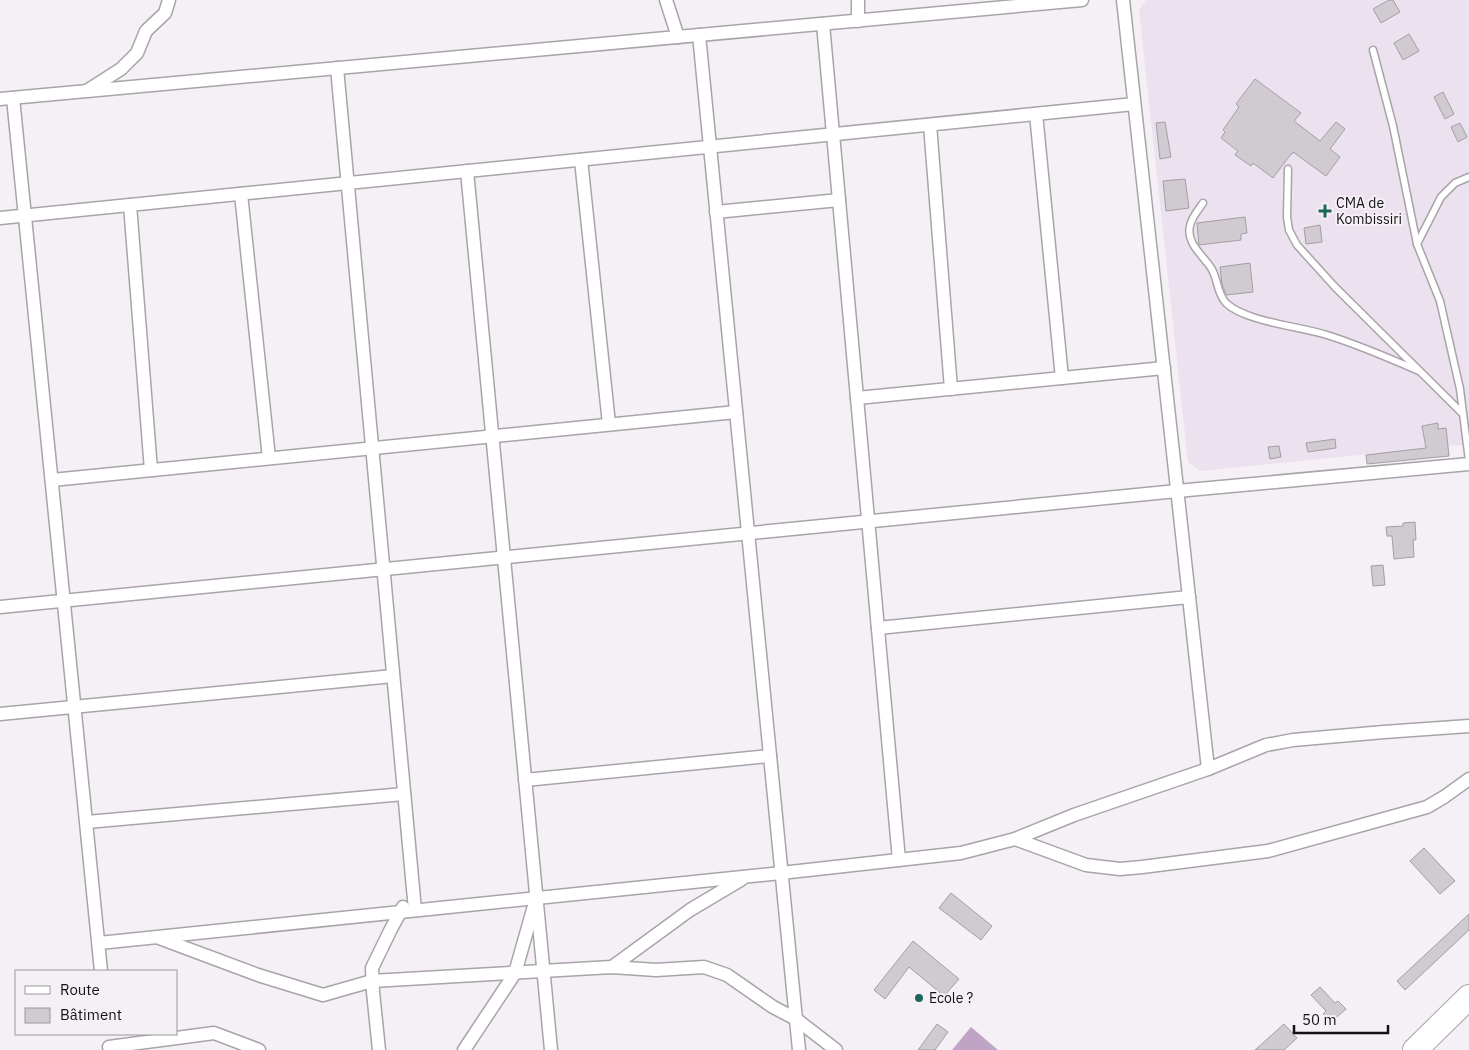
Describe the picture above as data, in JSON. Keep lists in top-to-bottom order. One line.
{"places":{"health":["CMA de Kombissiri"],"other":["Ecole ?"]},"legend":["Route","Bâtiment"],"scale_bar":"50 m"}
